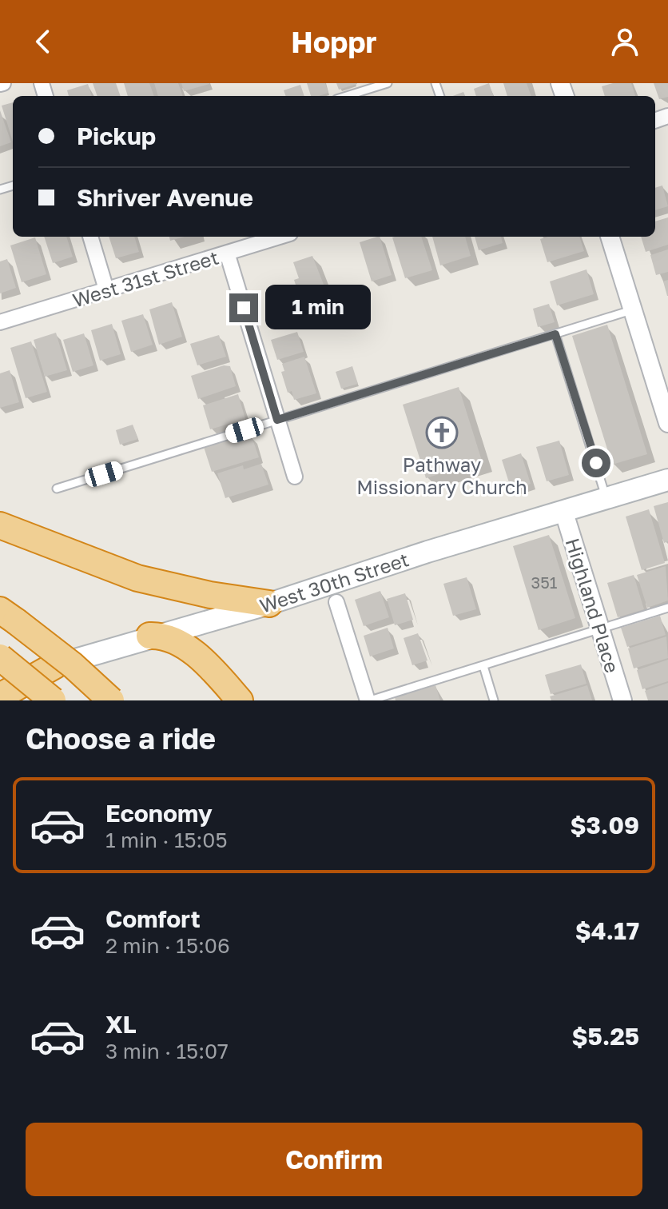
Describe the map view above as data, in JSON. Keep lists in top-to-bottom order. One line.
{"streets":{"main road":["West 30th Street"],"street":["West 31st Street","Highland Place"]},"crossings":[["West 30th Street","Highland Place"]],"places":{"church":["Pathway Missionary Church"]},"house_numbers":["351"],"page":{"header":"Hoppr","banner":["Pickup","Shriver Avenue"],"bubble":"1 min","heading":"Choose a ride","list":[{"name":"Economy","note":"1 min · 15:05","value":"$3.09"},{"name":"Comfort","note":"2 min · 15:06","value":"$4.17"},{"name":"XL","note":"3 min · 15:07","value":"$5.25"}],"buttons":"Confirm"}}
